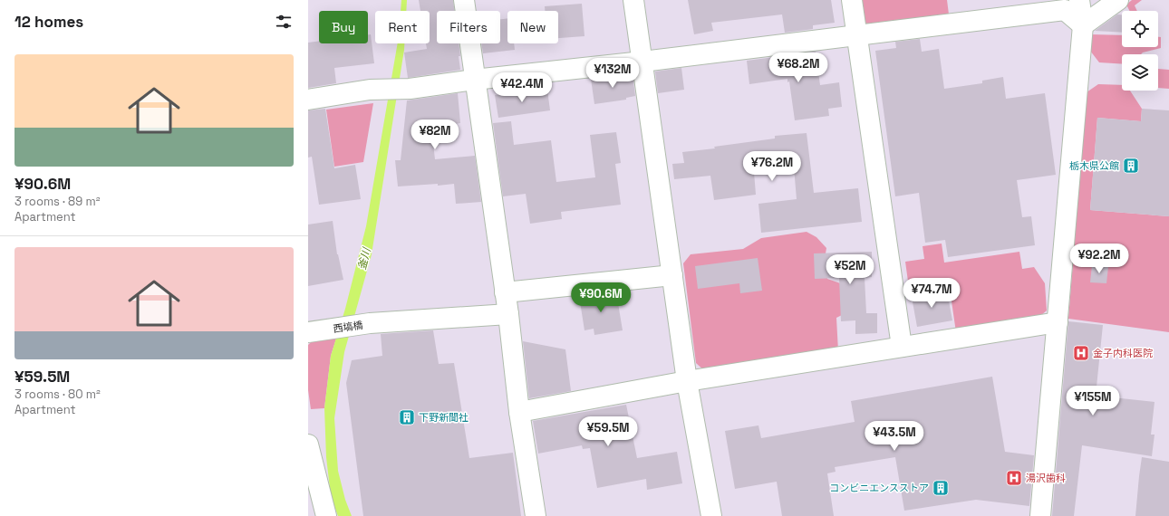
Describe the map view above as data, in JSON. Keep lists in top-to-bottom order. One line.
{"streets":{"street":["西塙橋"]},"water":["釜川"],"places":{"building":["栃木県公館","下野新聞社","コンビニエンスストア"],"hospital":["金子内科医院","湯沢歯科"]},"page":{"heading":"12 homes","chip":["Buy","Rent","Filters","New"],"list":[{"name":"¥90.6M","note":"3 rooms · 89 m² · Apartment"},{"name":"¥59.5M","note":"3 rooms · 80 m² · Apartment"}],"price":["¥68.2M","¥132M","¥42.4M","¥82M","¥76.2M","¥92.2M","¥52M","¥74.7M","¥90.6M","¥155M","¥59.5M","¥43.5M"]}}
